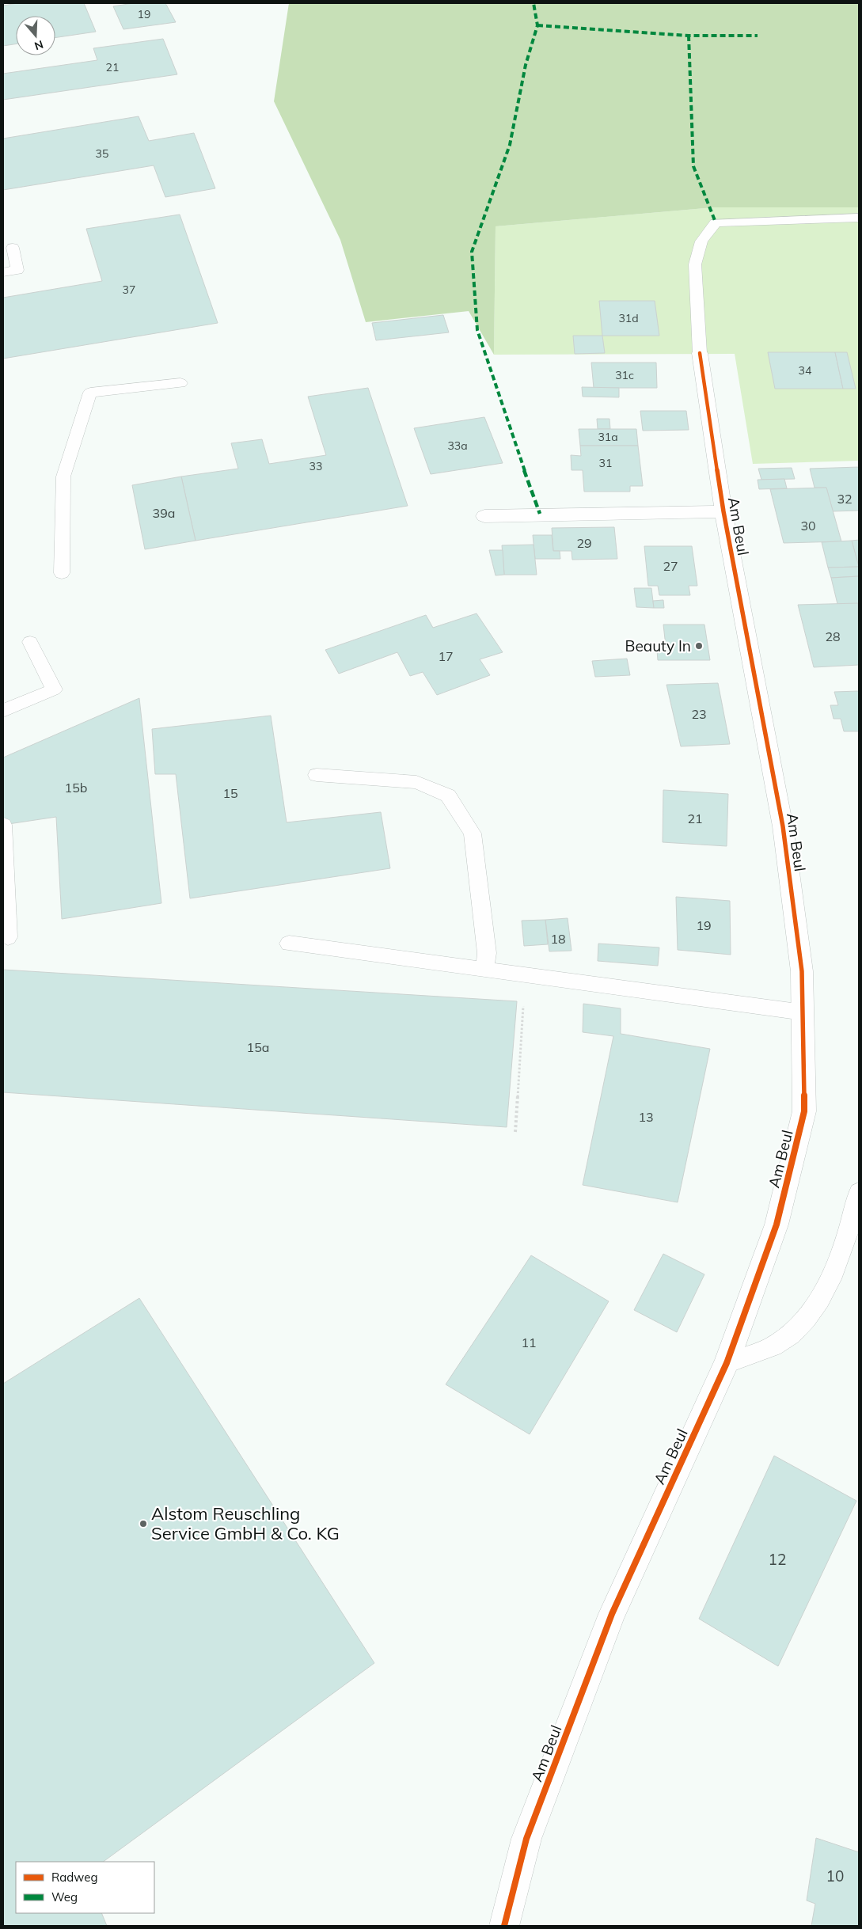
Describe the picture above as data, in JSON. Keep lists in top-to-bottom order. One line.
{"streets":{"street":["Am Beul"]},"places":["Beauty In","Alstom Reuschling Service GmbH & Co. KG"],"house_numbers":["19","21","35","37","31d","34","31c","31a","33a","31","33","32","39a","30","29","27","28","17","23","15b","15","21","19","18","15a","13","11","12","10"],"legend":["Radweg","Weg"],"north":"bottom"}
